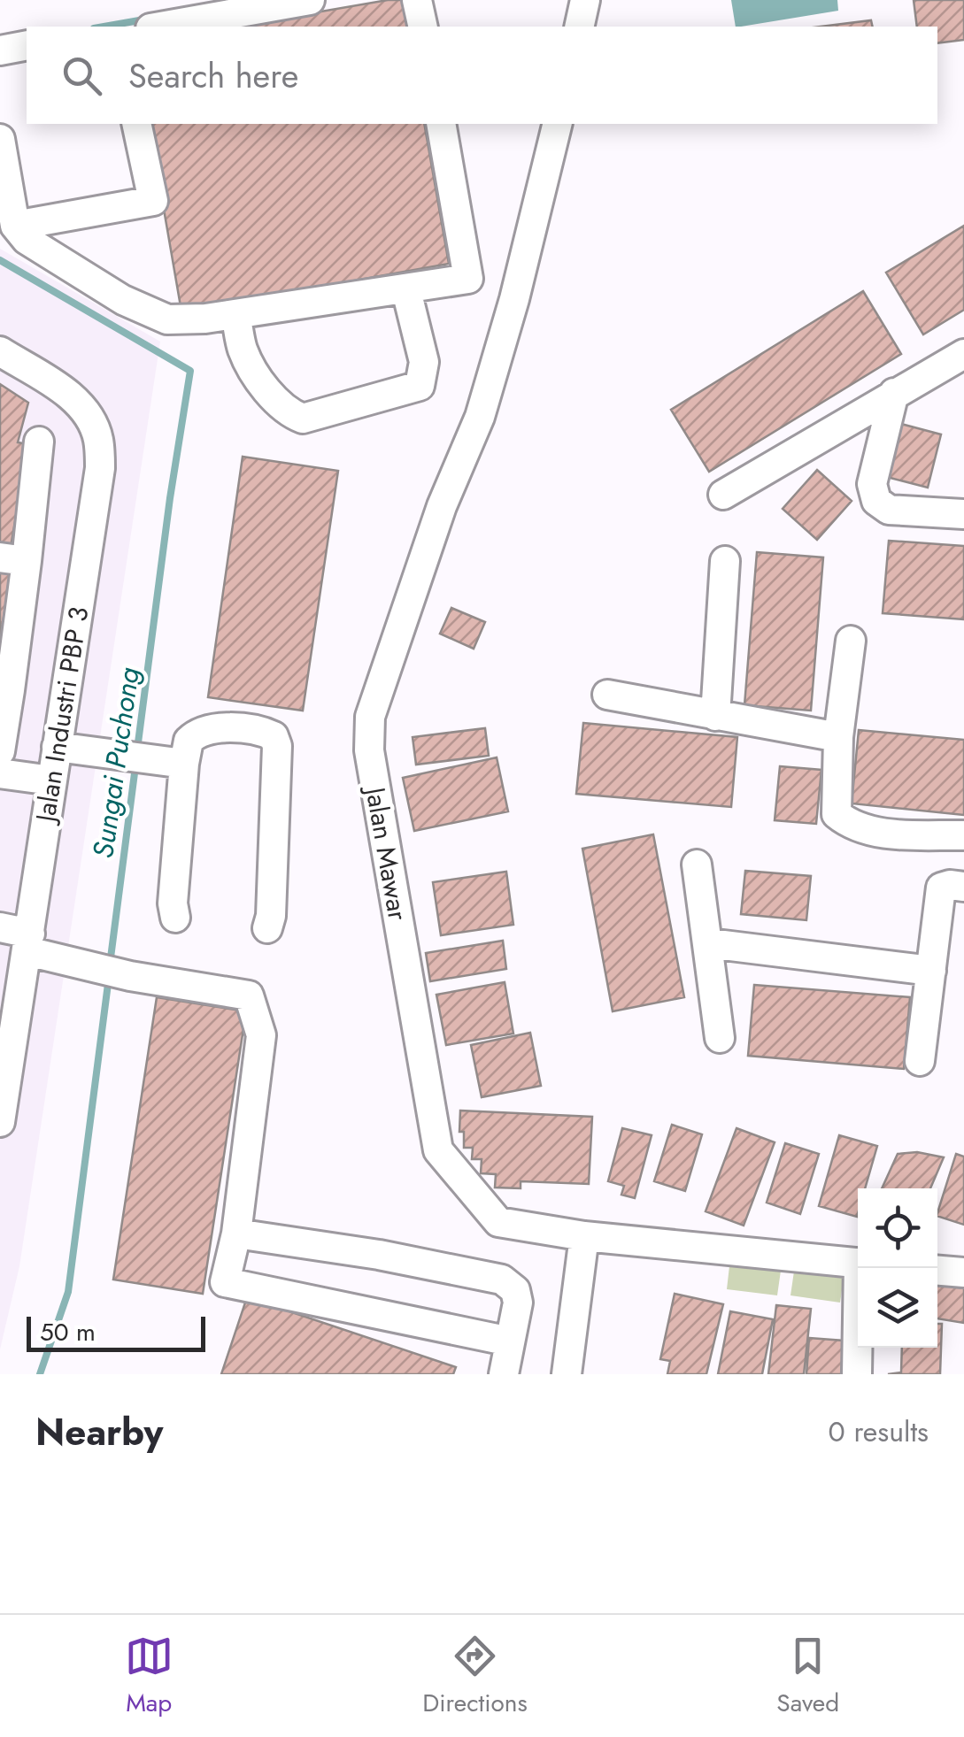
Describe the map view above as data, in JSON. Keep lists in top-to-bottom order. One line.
{"streets":{"street":["Jalan Industri PBP 3","Jalan Mawar"]},"water":["Sungai Puchong"],"scale_bar":"50 m","page":{"search":"Search here","scale":"50 m","heading":["Nearby","0 results"],"nav":["Map","Directions","Saved"]}}
